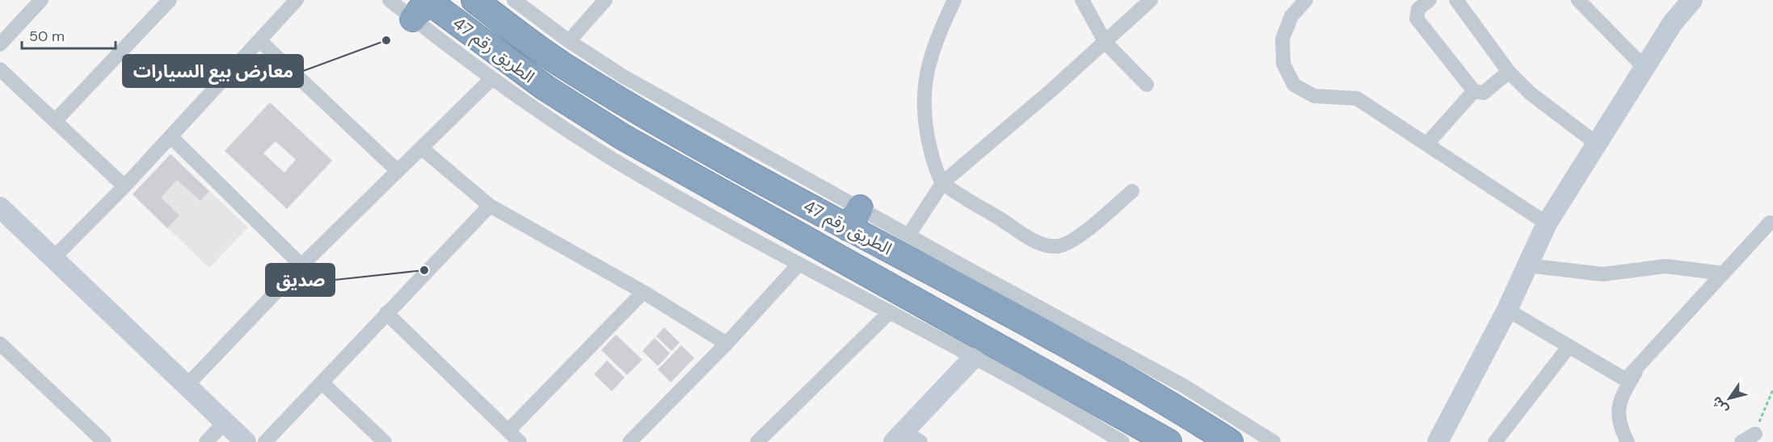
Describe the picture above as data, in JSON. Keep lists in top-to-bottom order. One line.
{"streets":{"highway":["الطريق رقم 47"]},"places":["معارض بيع السيارات","صديق"],"scale_bar":"50 m","north":"bottom left"}
